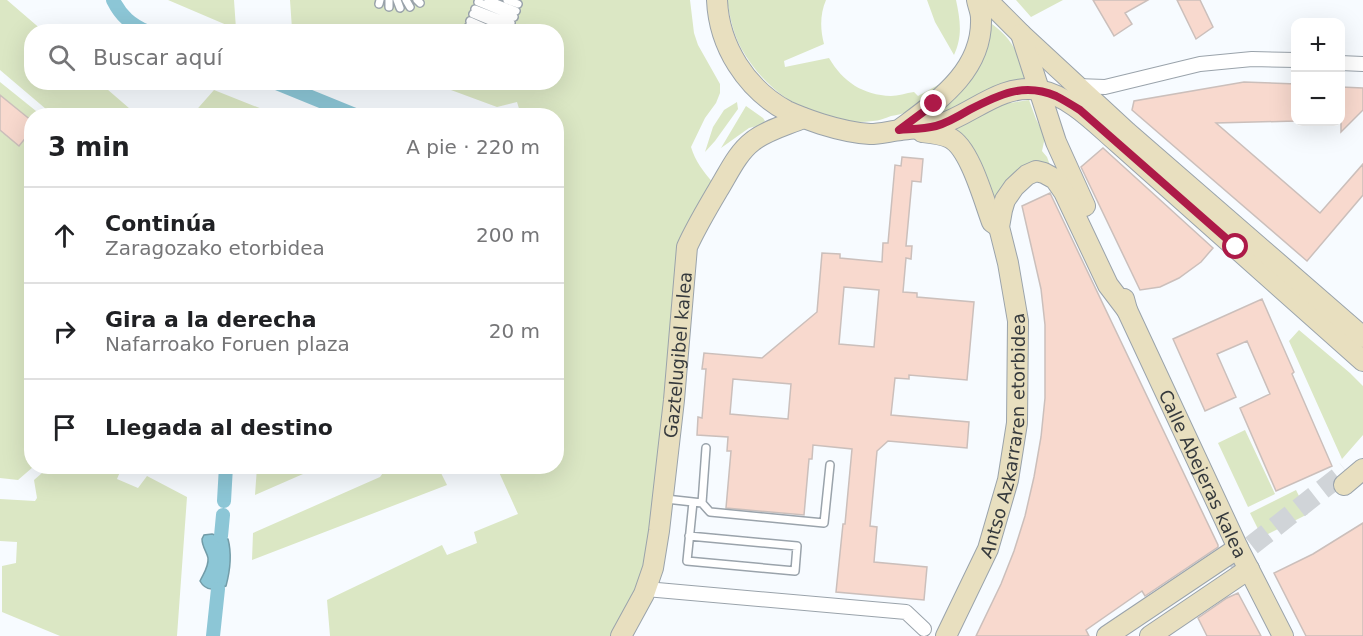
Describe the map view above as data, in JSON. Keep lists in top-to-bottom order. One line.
{"streets":{"street":["Gaztelugibel kalea","Antso Azkarraren etorbidea","Calle Abejeras kalea"]},"crossings":[["Antso Azkarraren etorbidea","Calle Abejeras kalea"]],"page":{"map_buttons":["+","−"],"search":"Buscar aquí","heading":["3 min","A pie · 220 m"],"list":[["Continúa","Zaragozako etorbidea","200 m"],["Gira a la derecha","Nafarroako Foruen plaza","20 m"],"Llegada al destino"]}}
